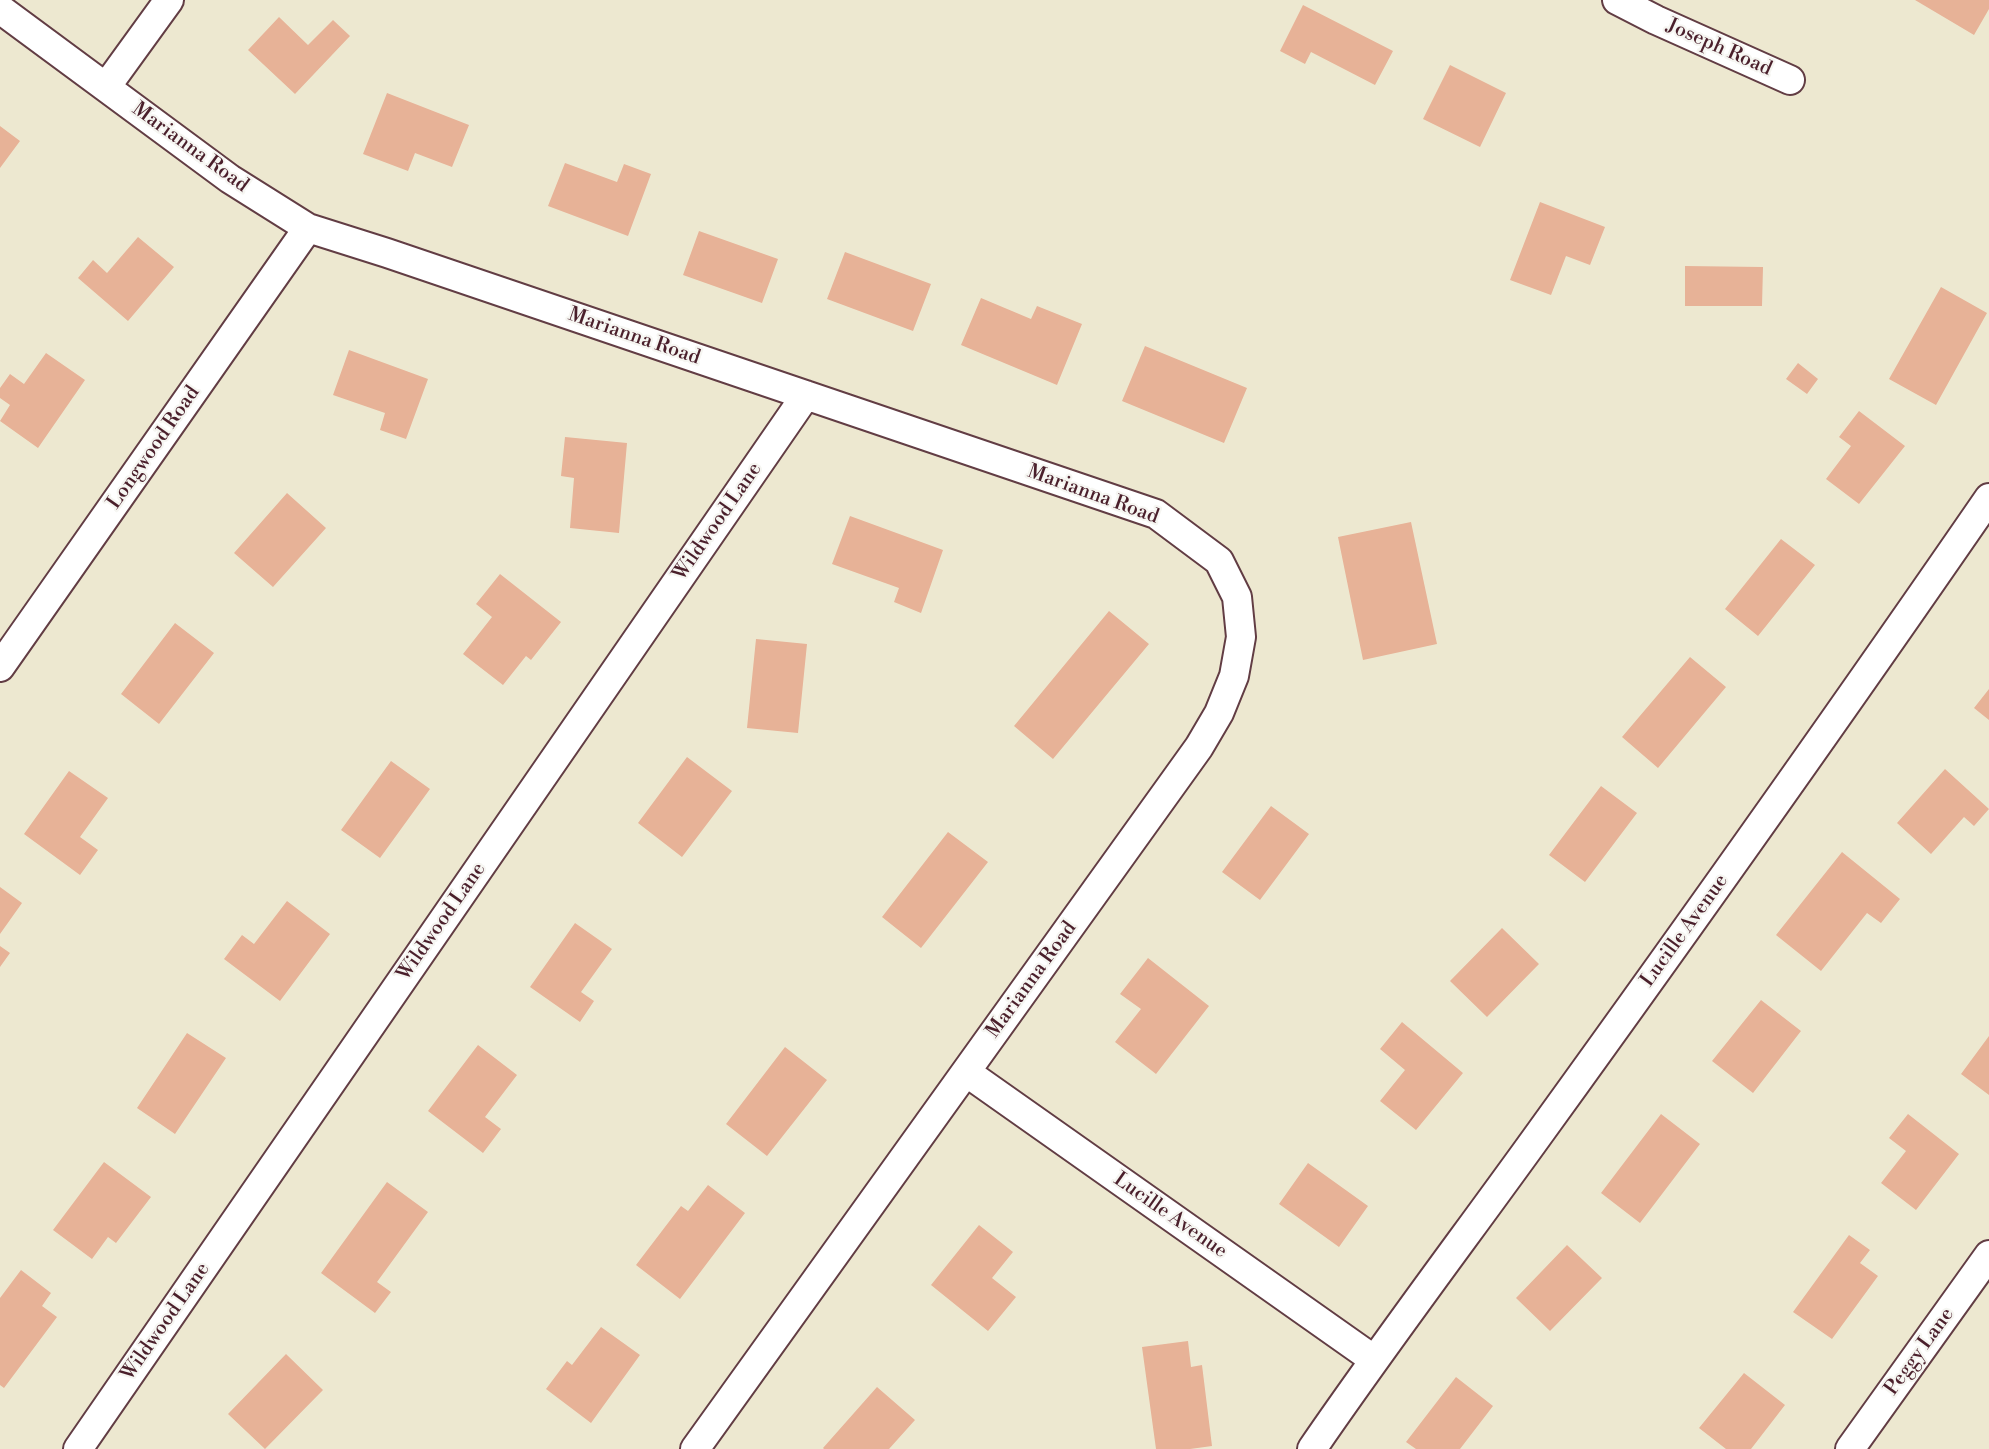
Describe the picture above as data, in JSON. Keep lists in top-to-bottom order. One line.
{"streets":{"street":["Joseph Road","Marianna Road","Longwood Road","Wildwood Lane","Lucille Avenue","Peggy Lane"]},"crossings":[["Marianna Road","Longwood Road"],["Marianna Road","Wildwood Lane"],["Marianna Road","Lucille Avenue"]]}
